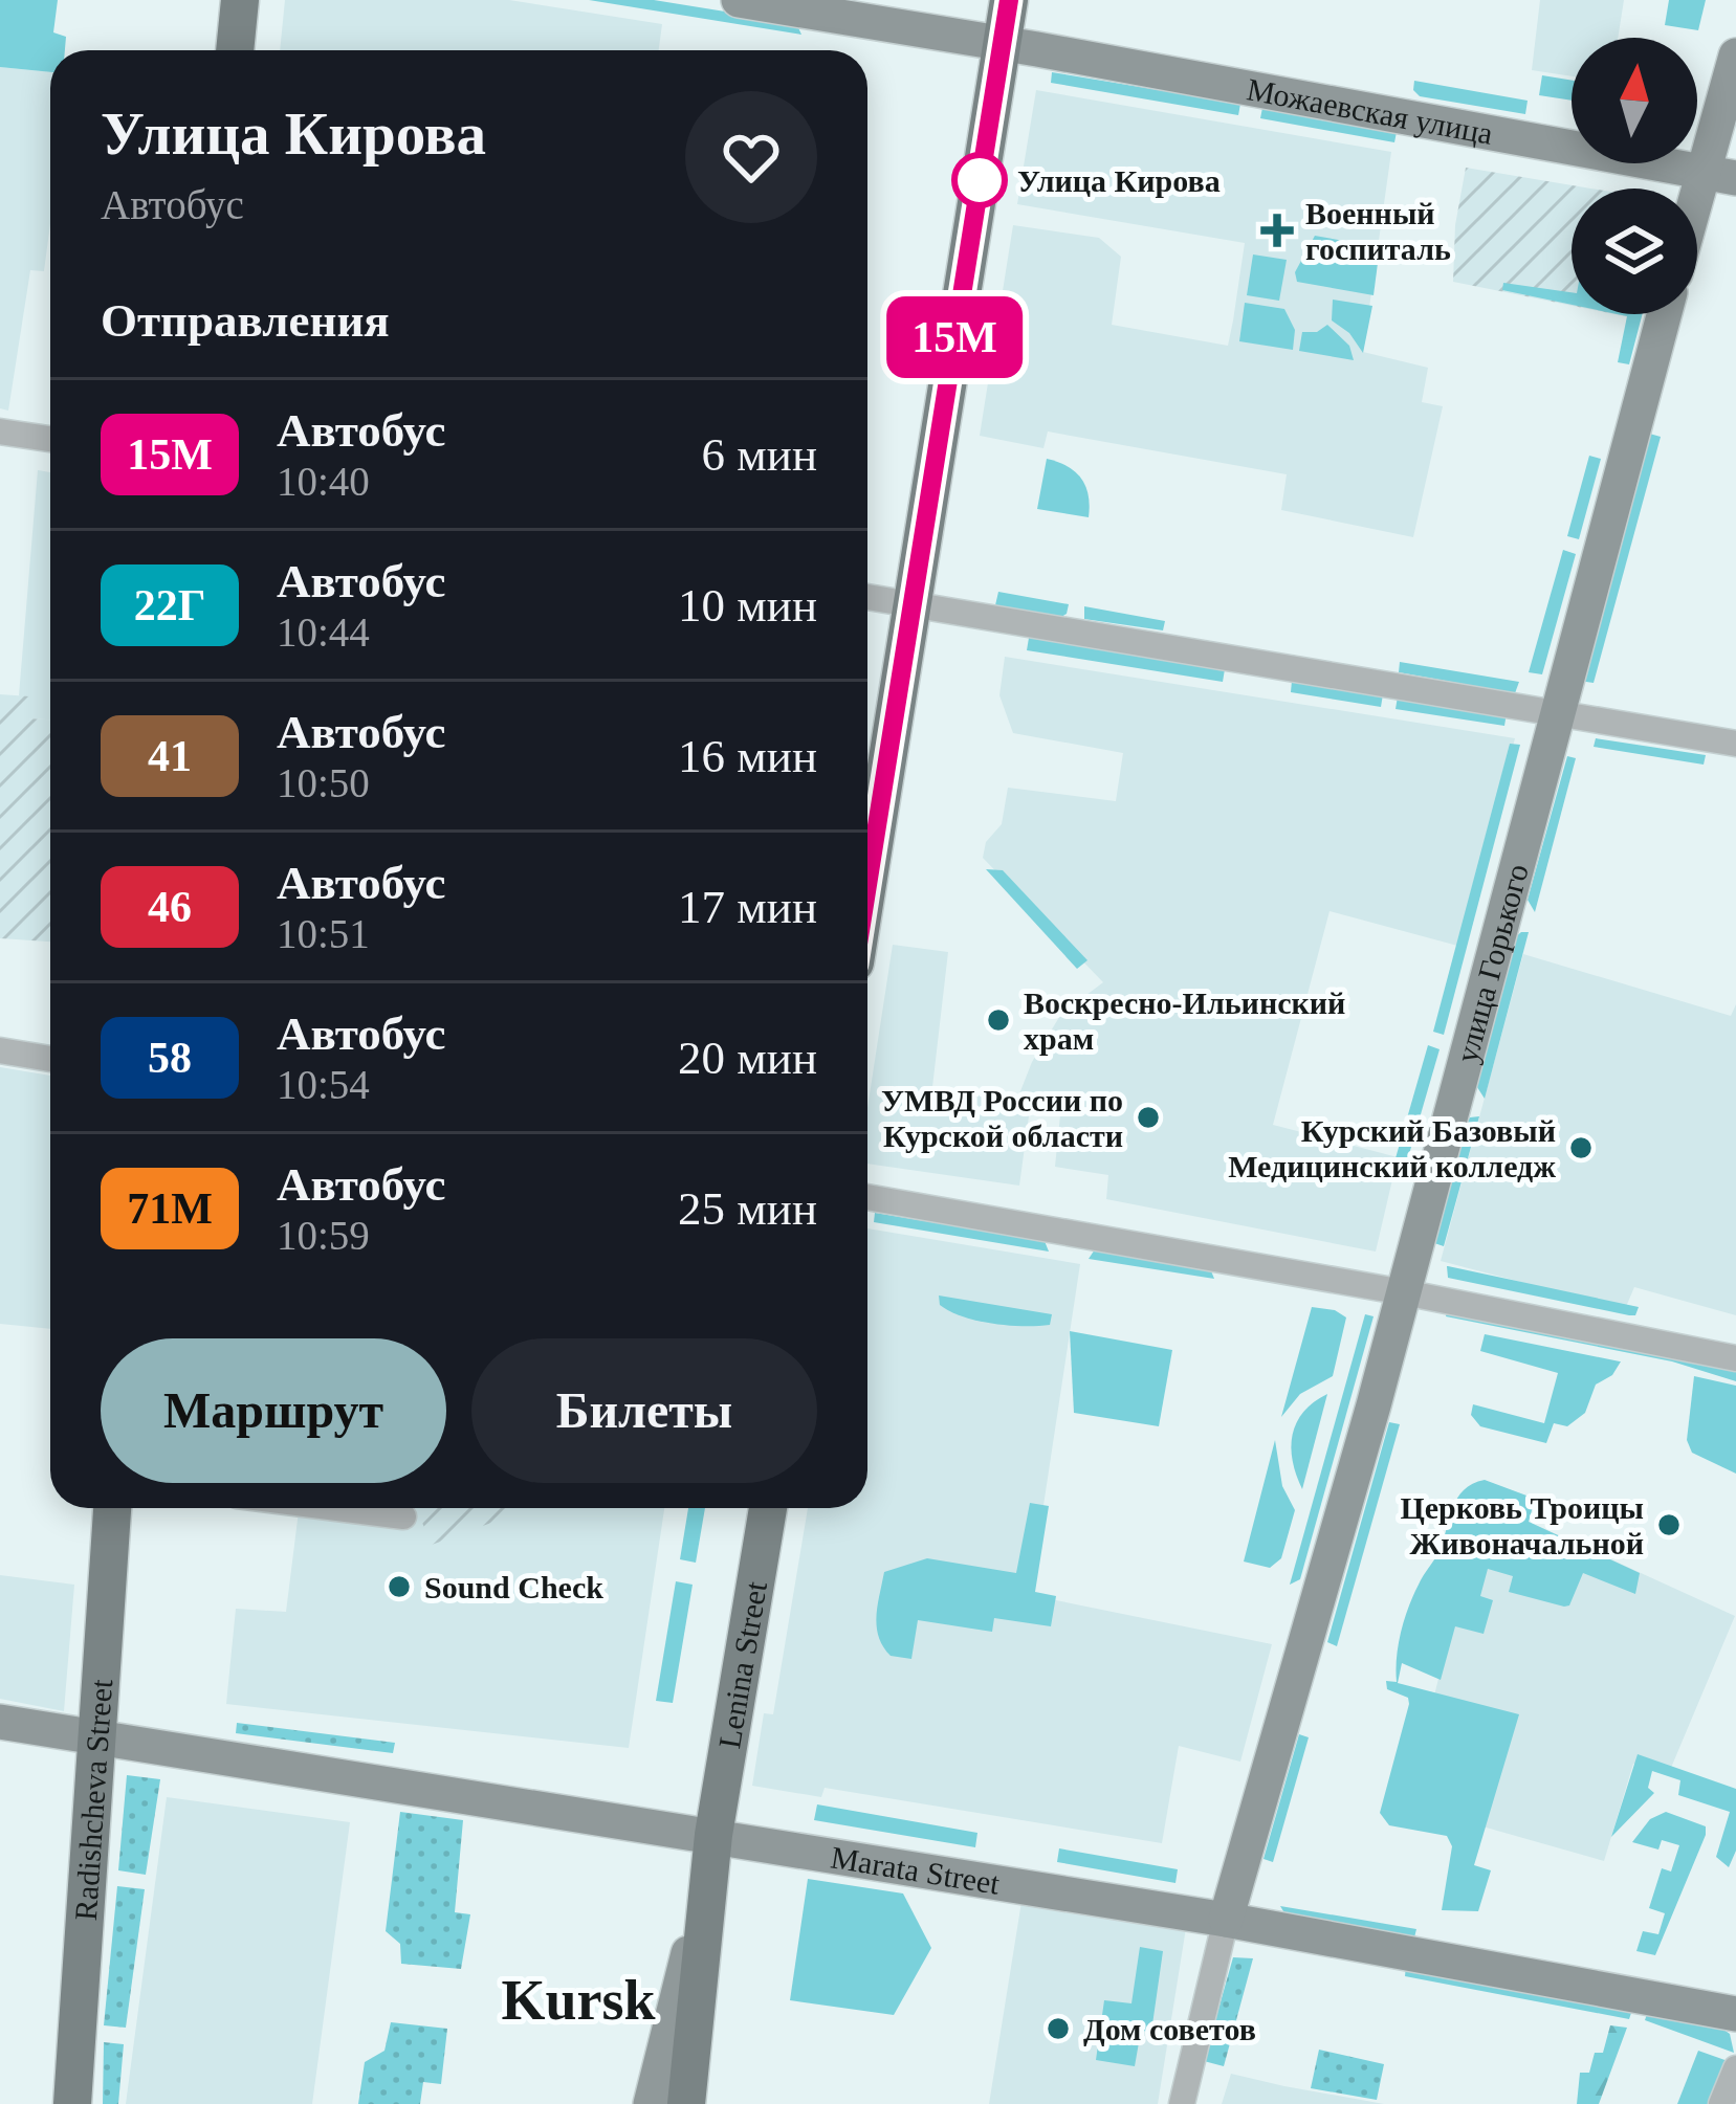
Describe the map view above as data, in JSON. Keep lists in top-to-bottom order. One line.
{"streets":{"main road":["Lenina Street","Radishcheva Street"],"street":["Можаевская улица","улица Горького","Marata Street"]},"crossings":[["улица Горького","Marata Street"],["Lenina Street","Marata Street"],["Radishcheva Street","Marata Street"]],"districts":["Kursk"],"places":{"other":["Улица Кирова","Воскресно-Ильинский храм","УМВД России по Курской области","Курский Базовый Медицинский колледж","Церковь Троицы Живоначальной","Sound Check","Дом советов"],"health":["Военный госпиталь"]},"lines":["bus line 15М"],"north":"top","page":{"on_map":"15М","heading":[["Улица Кирова","Автобус"],"Отправления"],"list":[{"mark":"15М","name":"Автобус","note":"10:40","value":"6 мин"},{"mark":"22Г","name":"Автобус","note":"10:44","value":"10 мин"},{"mark":"41","name":"Автобус","note":"10:50","value":"16 мин"},{"mark":"46","name":"Автобус","note":"10:51","value":"17 мин"},{"mark":"58","name":"Автобус","note":"10:54","value":"20 мин"},{"mark":"71М","name":"Автобус","note":"10:59","value":"25 мин"}],"buttons":["Маршрут","Билеты"]}}
